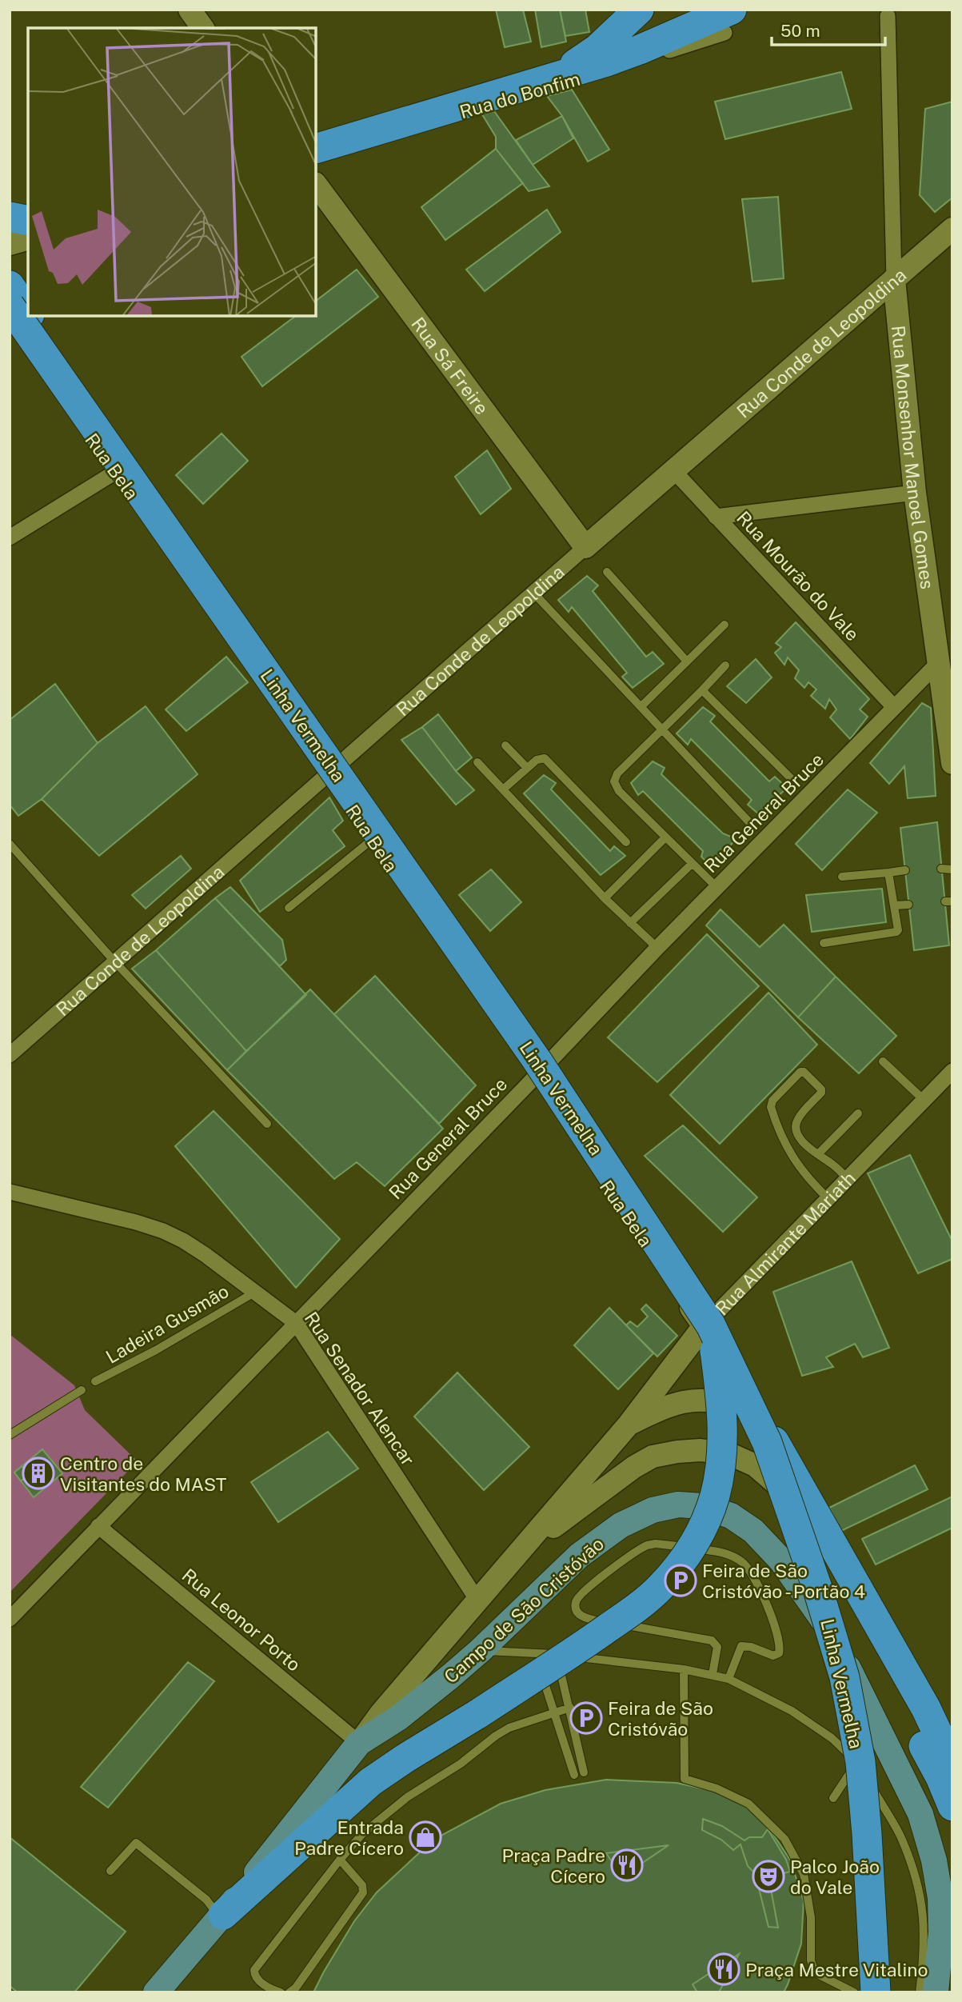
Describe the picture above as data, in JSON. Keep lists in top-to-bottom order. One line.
{"streets":{"highway":["Linha Vermelha"],"main road":["Campo de São Cristóvão"],"street":["Rua do Bonfim","Rua Conde de Leopoldina","Rua Sá Freire","Rua Monsenhor Manoel Gomes","Rua Bela","Rua Mourão do Vale","Rua General Bruce","Rua Almirante Mariath","Rua Senador Alencar","Rua Leonor Porto"],"lane":["Ladeira Gusmão"]},"crossings":[["Rua Conde de Leopoldina","Rua Sá Freire"],["Rua Conde de Leopoldina","Rua Monsenhor Manoel Gomes"],["Rua Conde de Leopoldina","Rua Bela"],["Rua Conde de Leopoldina","Rua Mourão do Vale"],["Rua Monsenhor Manoel Gomes","Rua General Bruce"],["Rua Bela","Linha Vermelha"],["Rua Bela","Rua General Bruce"],["Rua Bela","Rua Almirante Mariath"],["Rua Mourão do Vale","Rua General Bruce"],["Linha Vermelha","Rua Almirante Mariath"],["Rua General Bruce","Rua Senador Alencar"],["Rua General Bruce","Rua Leonor Porto"],["Rua Almirante Mariath","Campo de São Cristóvão"],["Ladeira Gusmão","Rua Senador Alencar"],["Rua Senador Alencar","Campo de São Cristóvão"],["Campo de São Cristóvão","Rua Leonor Porto"]],"places":{"building":["Centro de Visitantes do MAST"],"parking":["Feira de São Cristóvão - Portão 4","Feira de São Cristóvão"],"shop":["Entrada Padre Cícero"],"restaurant":["Praça Padre Cícero","Praça Mestre Vitalino"],"theatre":["Palco João do Vale"]},"scale_bar":"50 m"}
